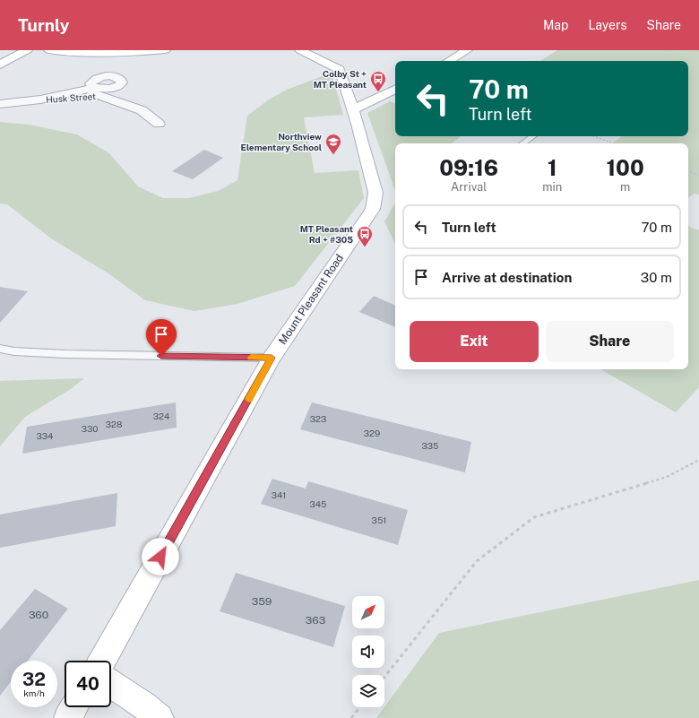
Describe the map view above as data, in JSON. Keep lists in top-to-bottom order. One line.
{"streets":{"street":["Husk Street","Mount Pleasant Road"]},"places":{"bus stop":["Colby St + MT Pleasant","MT Pleasant Rd + #305"],"school or university":["Northview Elementary School"]},"house_numbers":["324","323","328","330","329","334","335","341","345","351","359","360","363"],"north":"top right","page":{"header":"Turnly","nav":["Map","Layers","Share"],"turn":["70 m","Turn left"],"eta":["09:16","Arrival","1","min","100","m"],"list":[{"name":"Turn left","value":"70 m"},{"name":"Arrive at destination","value":"30 m"}],"buttons":["Exit","Share"],"speed":"32 km/h","limit":"40"}}
